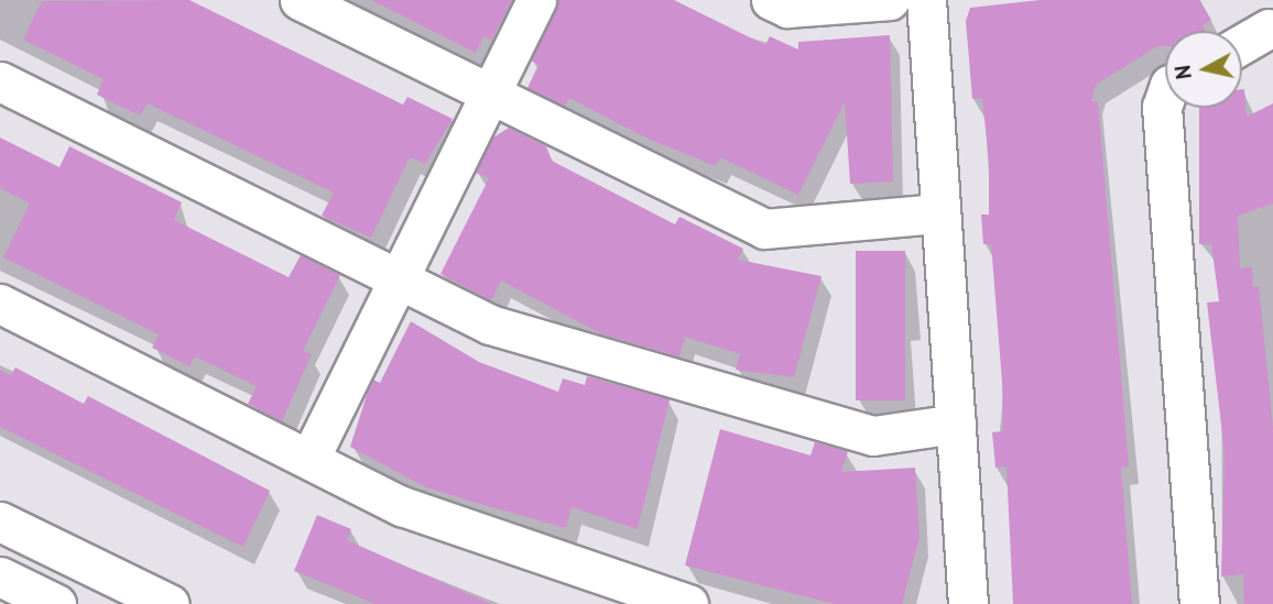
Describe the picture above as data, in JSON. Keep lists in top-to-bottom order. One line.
{"north":"left"}
